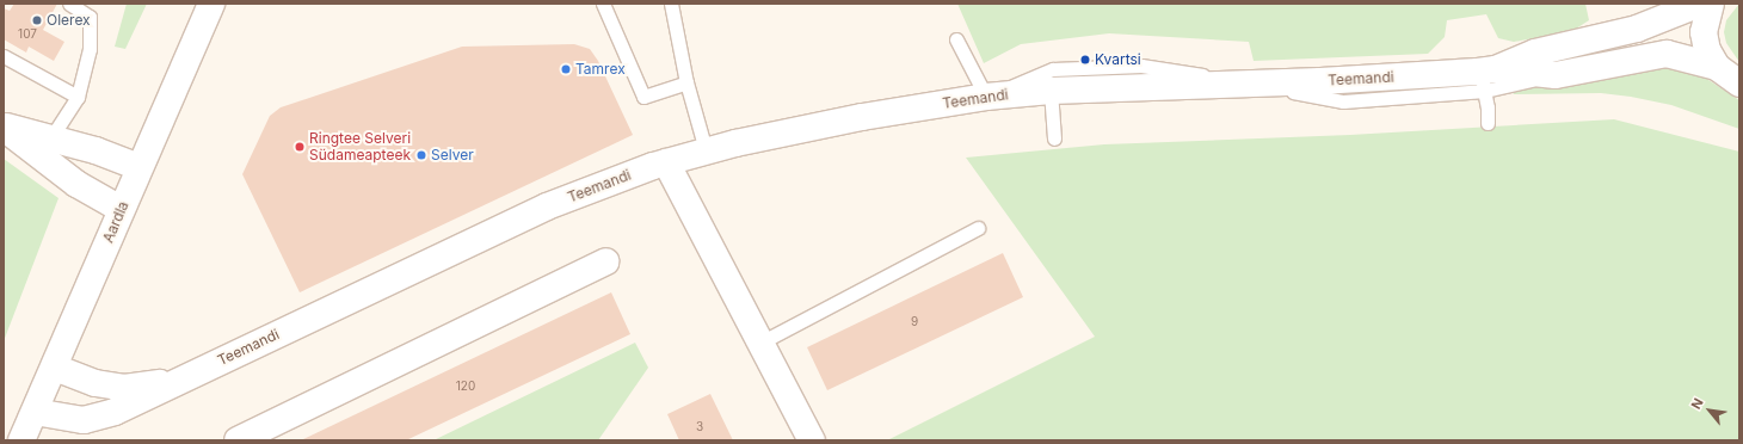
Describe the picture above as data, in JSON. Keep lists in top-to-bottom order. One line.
{"streets":{"street":["Teemandi","Aardla"]},"crossings":[["Teemandi","Aardla"]],"places":["Olerex","Kvartsi","Tamrex","Ringtee Selveri Südameapteek","Selver"],"house_numbers":["107","9","120","3"],"north":"top left"}
